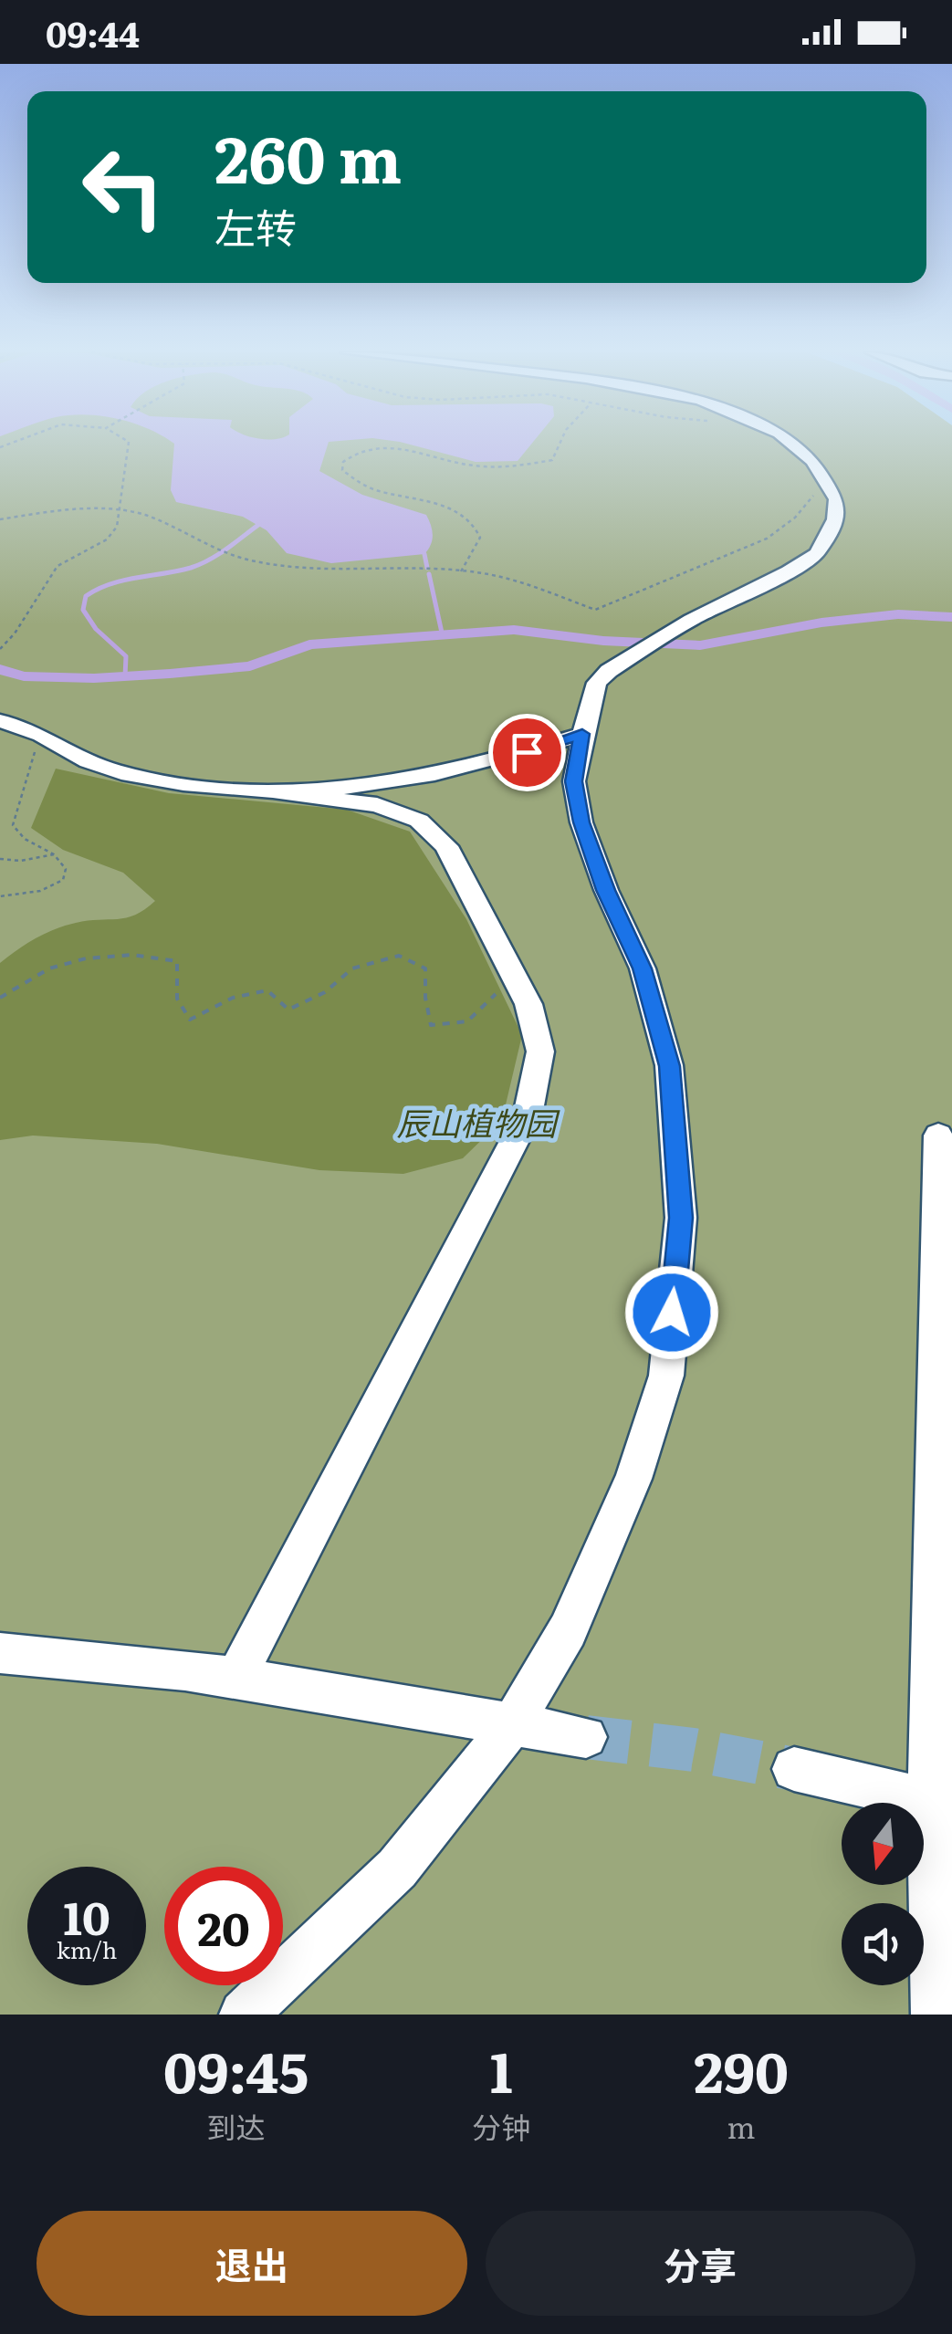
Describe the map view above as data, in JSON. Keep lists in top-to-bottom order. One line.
{"parks":["辰山植物园"],"north":"bottom","page":{"status":"09:44","turn":["260 m","左转"],"speed":"10 km/h","limit":"20","eta":["09:45","到达","1","分钟","290","m"],"buttons":["退出","分享"]}}
